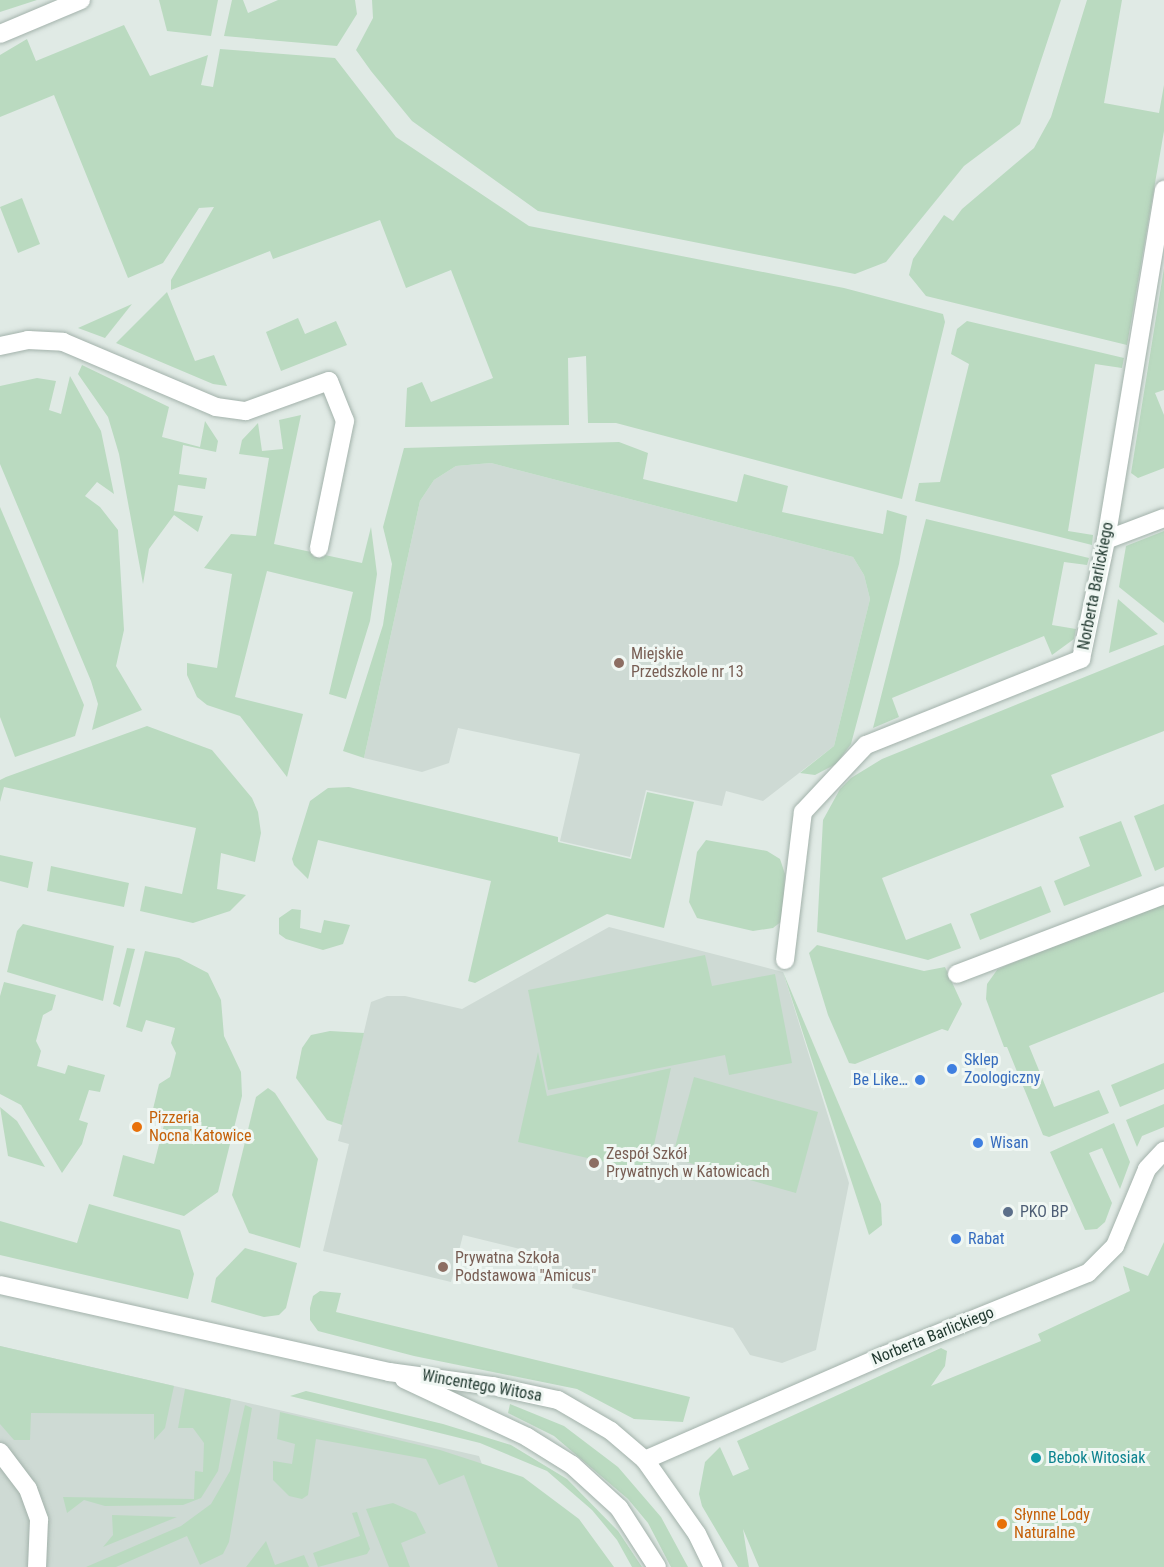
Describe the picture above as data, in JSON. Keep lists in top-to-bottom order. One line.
{"streets":{"street":["Norberta Barlickiego","Wincentego Witosa"]},"crossings":[["Norberta Barlickiego","Wincentego Witosa"]],"places":["Miejskie Przedszkole nr 13","Sklep Zoologiczny","Be Like…","Pizzeria Nocna Katowice","Wisan","Zespół Szkół Prywatnych w Katowicach","PKO BP","Rabat","Prywatna Szkoła Podstawowa \"Amicus\"","Bebok Witosiak","Słynne Lody Naturalne"]}
